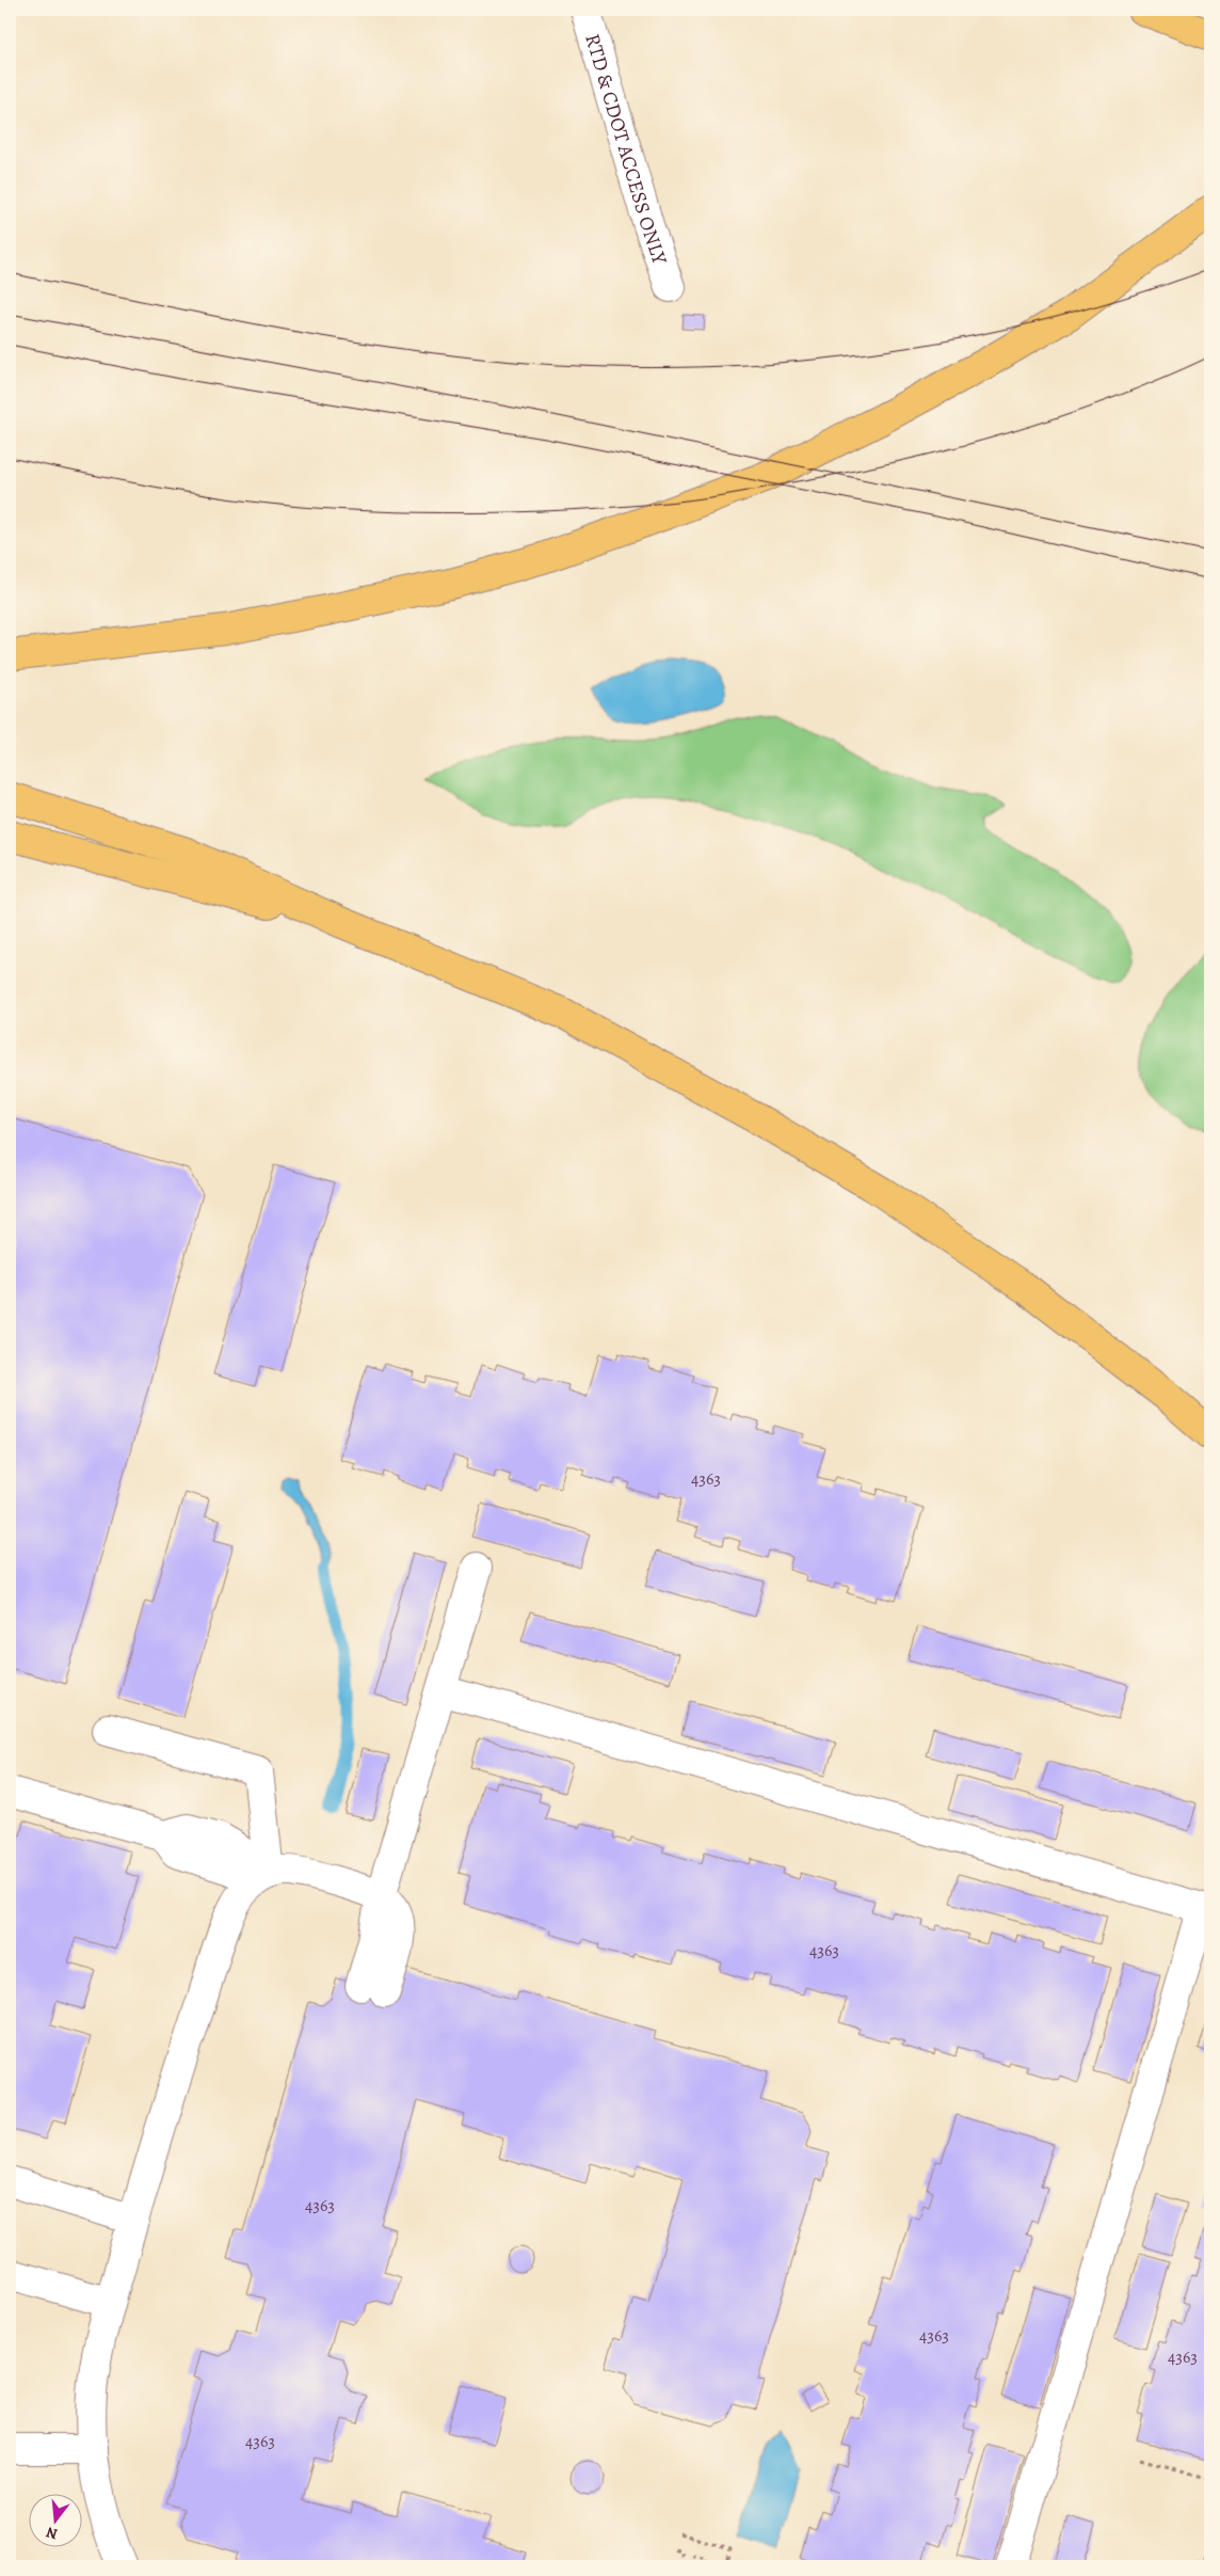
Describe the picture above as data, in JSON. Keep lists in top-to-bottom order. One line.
{"streets":{"lane":["RTD & CDOT ACCESS ONLY"]},"house_numbers":["4363","4363","4363","4363","4363","4363"],"north":"bottom"}
